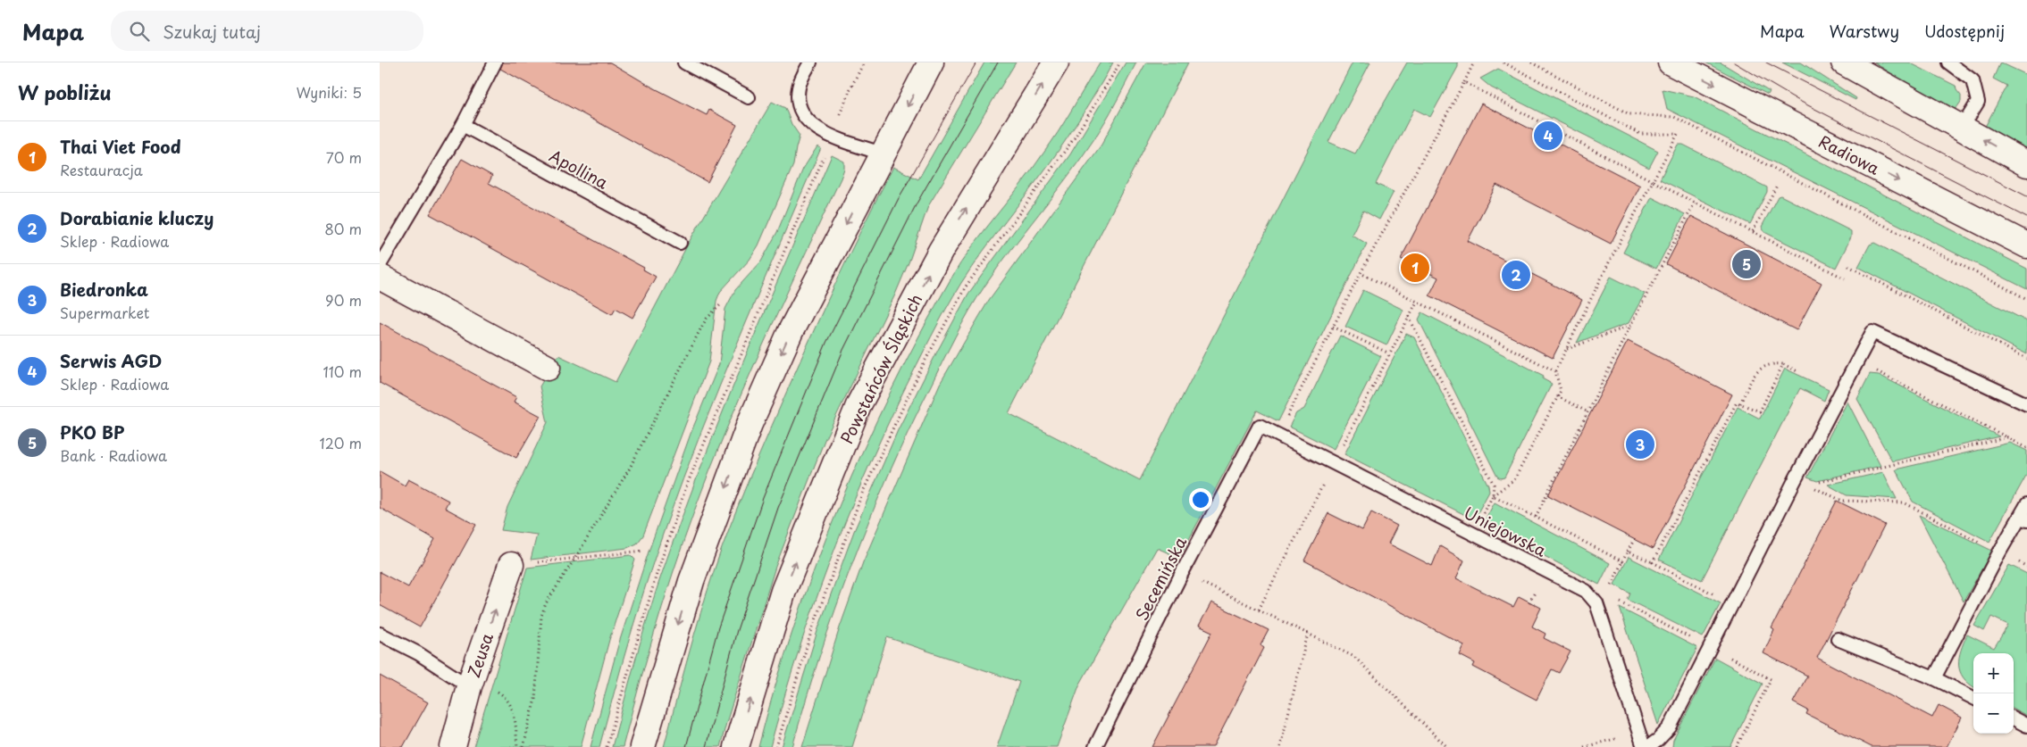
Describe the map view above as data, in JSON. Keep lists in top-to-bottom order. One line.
{"streets":{"main road":["Radiowa","Powstańców Śląskich","Zeusa"],"lane":["Apollina","Uniejowska","Secemińska"]},"crossings":[["Uniejowska","Secemińska"]],"page":{"header":"Mapa","search":"Szukaj tutaj","nav":["Mapa","Warstwy","Udostępnij"],"heading":["W pobliżu","Wyniki: 5"],"pins":["4","5","1","2","3"],"list":[{"mark":"1","name":"Thai Viet Food","note":"Restauracja","value":"70 m"},{"mark":"2","name":"Dorabianie kluczy","note":"Sklep · Radiowa","value":"80 m"},{"mark":"3","name":"Biedronka","note":"Supermarket","value":"90 m"},{"mark":"4","name":"Serwis AGD","note":"Sklep · Radiowa","value":"110 m"},{"mark":"5","name":"PKO BP","note":"Bank · Radiowa","value":"120 m"}],"map_buttons":["+","−"]}}
